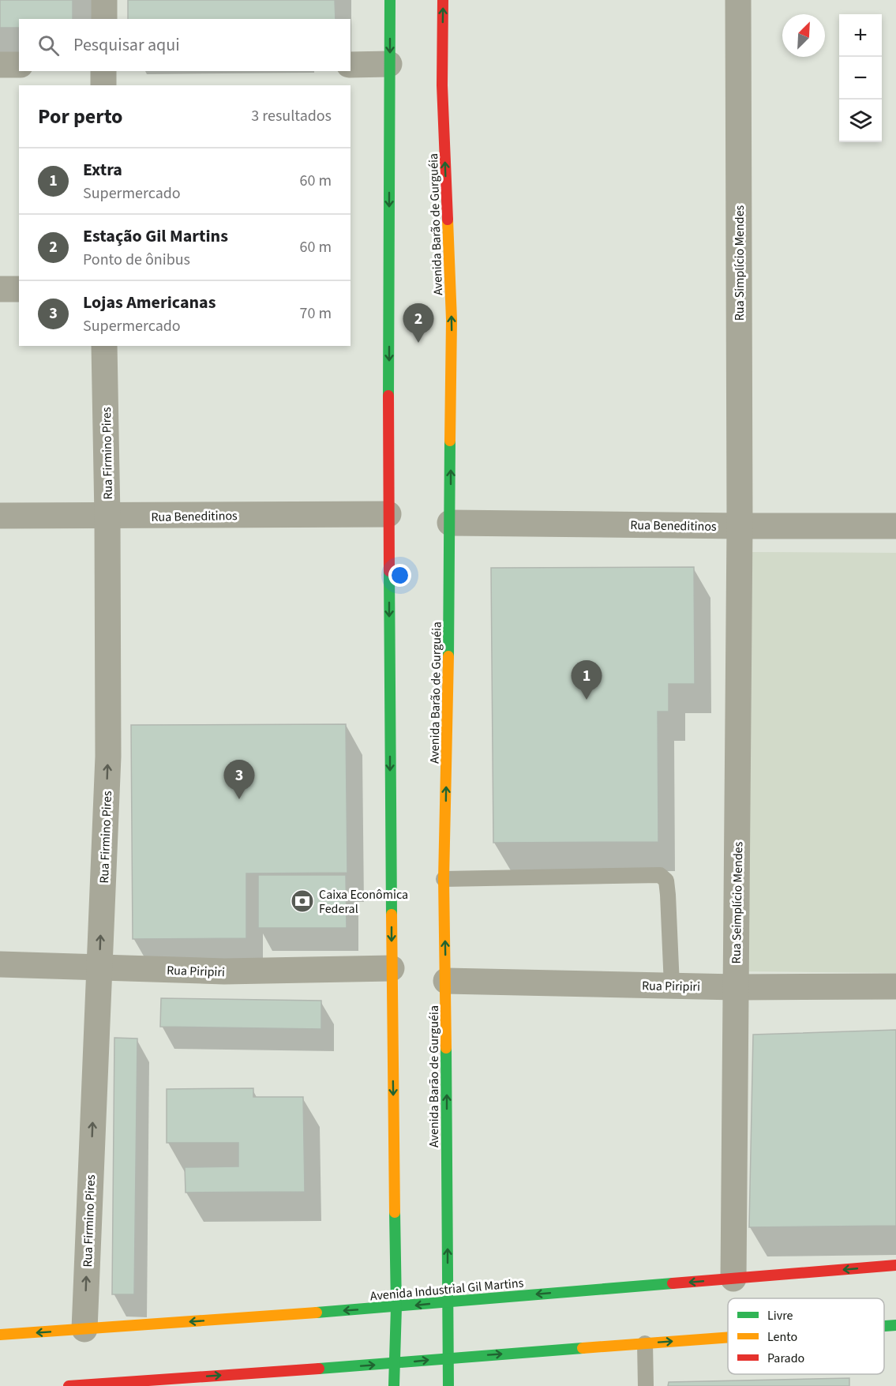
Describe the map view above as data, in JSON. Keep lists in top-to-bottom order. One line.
{"streets":{"main road":["Avenida Barão de Gurguéia","Avenida Industrial Gil Martins"],"street":["Rua Simplício Mendes","Rua Firmino Pires","Rua Beneditinos","Rua Seimplício Mendes","Rua Piripiri"]},"crossings":[["Avenida Barão de Gurguéia","Rua Beneditinos"],["Avenida Barão de Gurguéia","Rua Piripiri"],["Avenida Barão de Gurguéia","Avenida Industrial Gil Martins"],["Rua Simplício Mendes","Rua Beneditinos"],["Rua Simplício Mendes","Rua Seimplício Mendes"],["Rua Firmino Pires","Rua Beneditinos"],["Rua Firmino Pires","Rua Piripiri"],["Rua Firmino Pires","Avenida Industrial Gil Martins"],["Rua Beneditinos","Rua Seimplício Mendes"],["Rua Seimplício Mendes","Rua Piripiri"],["Rua Seimplício Mendes","Avenida Industrial Gil Martins"]],"one_way":["Rua Firmino Pires"],"places":{"bank":["Caixa Econômica Federal"]},"legend":["Livre","Lento","Parado"],"north":"top right","page":{"map_buttons":["+","−"],"search":"Pesquisar aqui","heading":["Por perto","3 resultados"],"list":[{"mark":"1","name":"Extra","note":"Supermercado","value":"60 m"},{"mark":"2","name":"Estação Gil Martins","note":"Ponto de ônibus","value":"60 m"},{"mark":"3","name":"Lojas Americanas","note":"Supermercado","value":"70 m"}],"pins":["2","1","3"]}}
